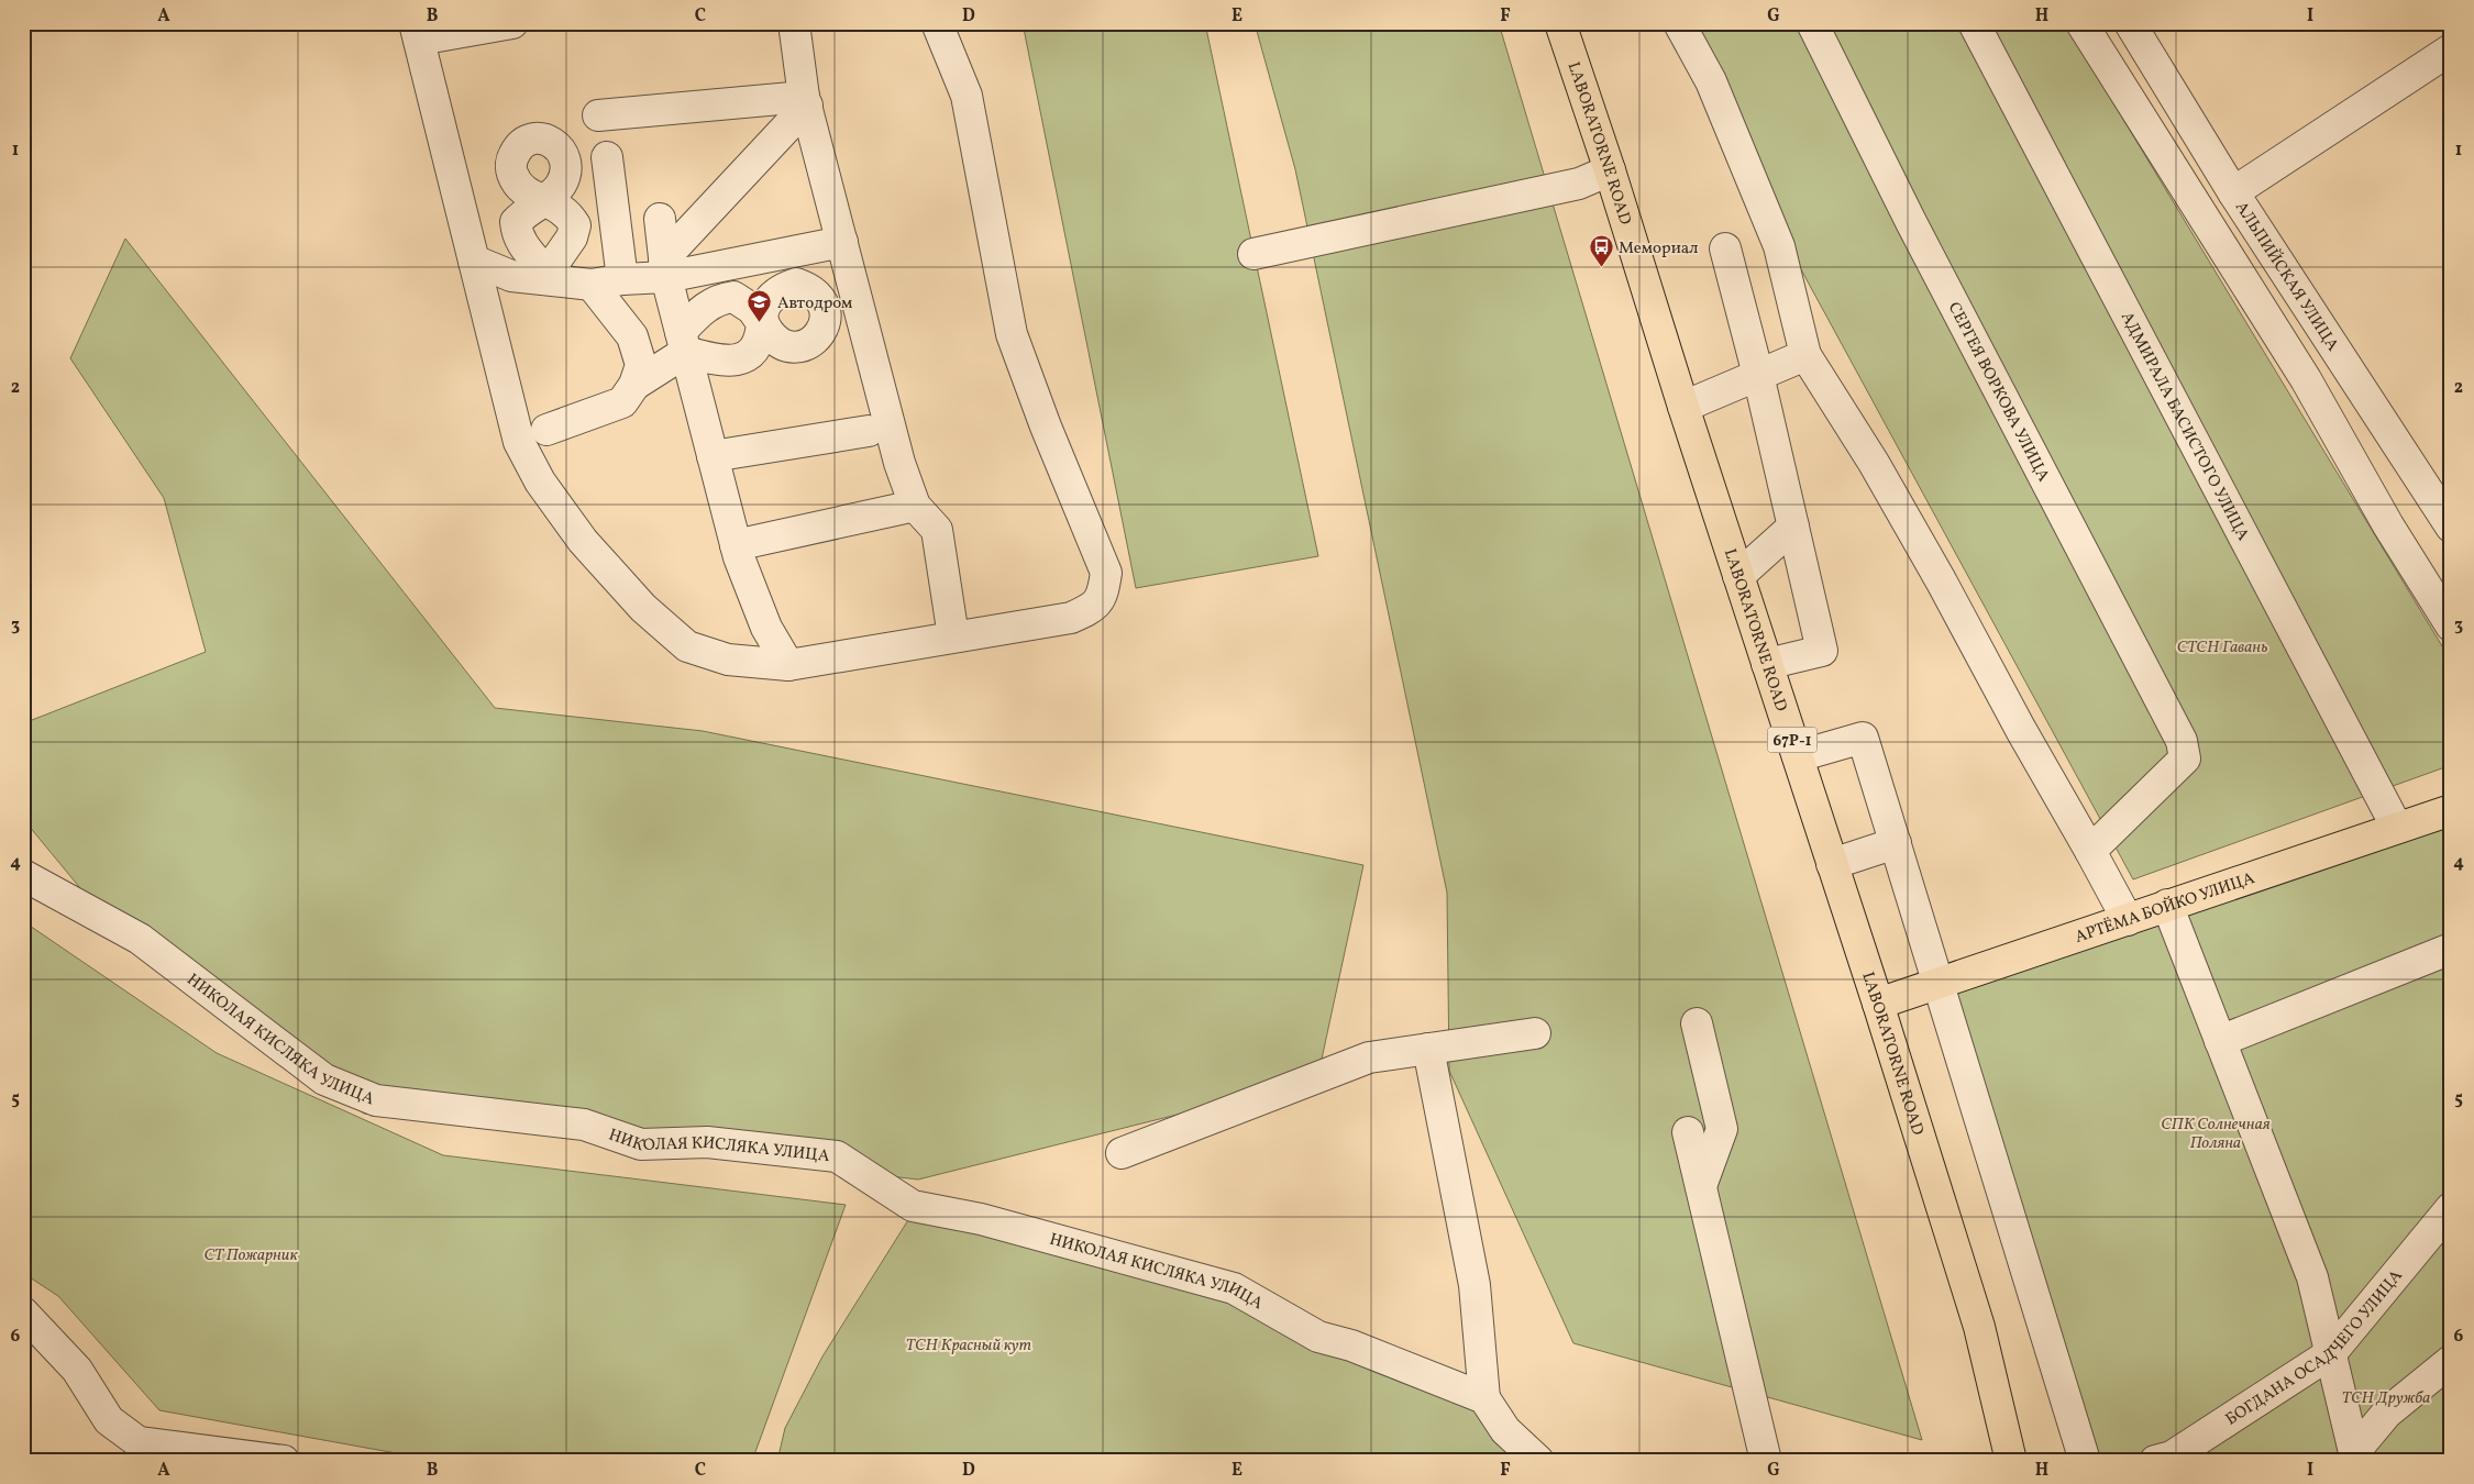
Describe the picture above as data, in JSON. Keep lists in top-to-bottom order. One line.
{"streets":{"main road":["LABORATORNE ROAD","67Р-1","АРТЁМА БОЙКО УЛИЦА"],"street":["АЛЬПИЙСКАЯ УЛИЦА","СЕРГЕЯ ВОРКОВА УЛИЦА","АДМИРАЛА БАСИСТОГО УЛИЦА","НИКОЛАЯ КИСЛЯКА УЛИЦА","БОГДАНА ОСАДЧЕГО УЛИЦА"]},"crossings":[["LABORATORNE ROAD","АРТЁМА БОЙКО УЛИЦА"],["АДМИРАЛА БАСИСТОГО УЛИЦА","АРТЁМА БОЙКО УЛИЦА"]],"parks":["СТСН Гавань","СПК Солнечная Поляна","СТ Пожарник","ТСН Красный кут","ТСН Дружба"],"places":{"bus stop":["Мемориал"],"school or university":["Автодром"]},"grid":{"columns":["A","B","C","D","E","F","G","H","I"],"rows":["1","2","3","4","5","6"]}}
